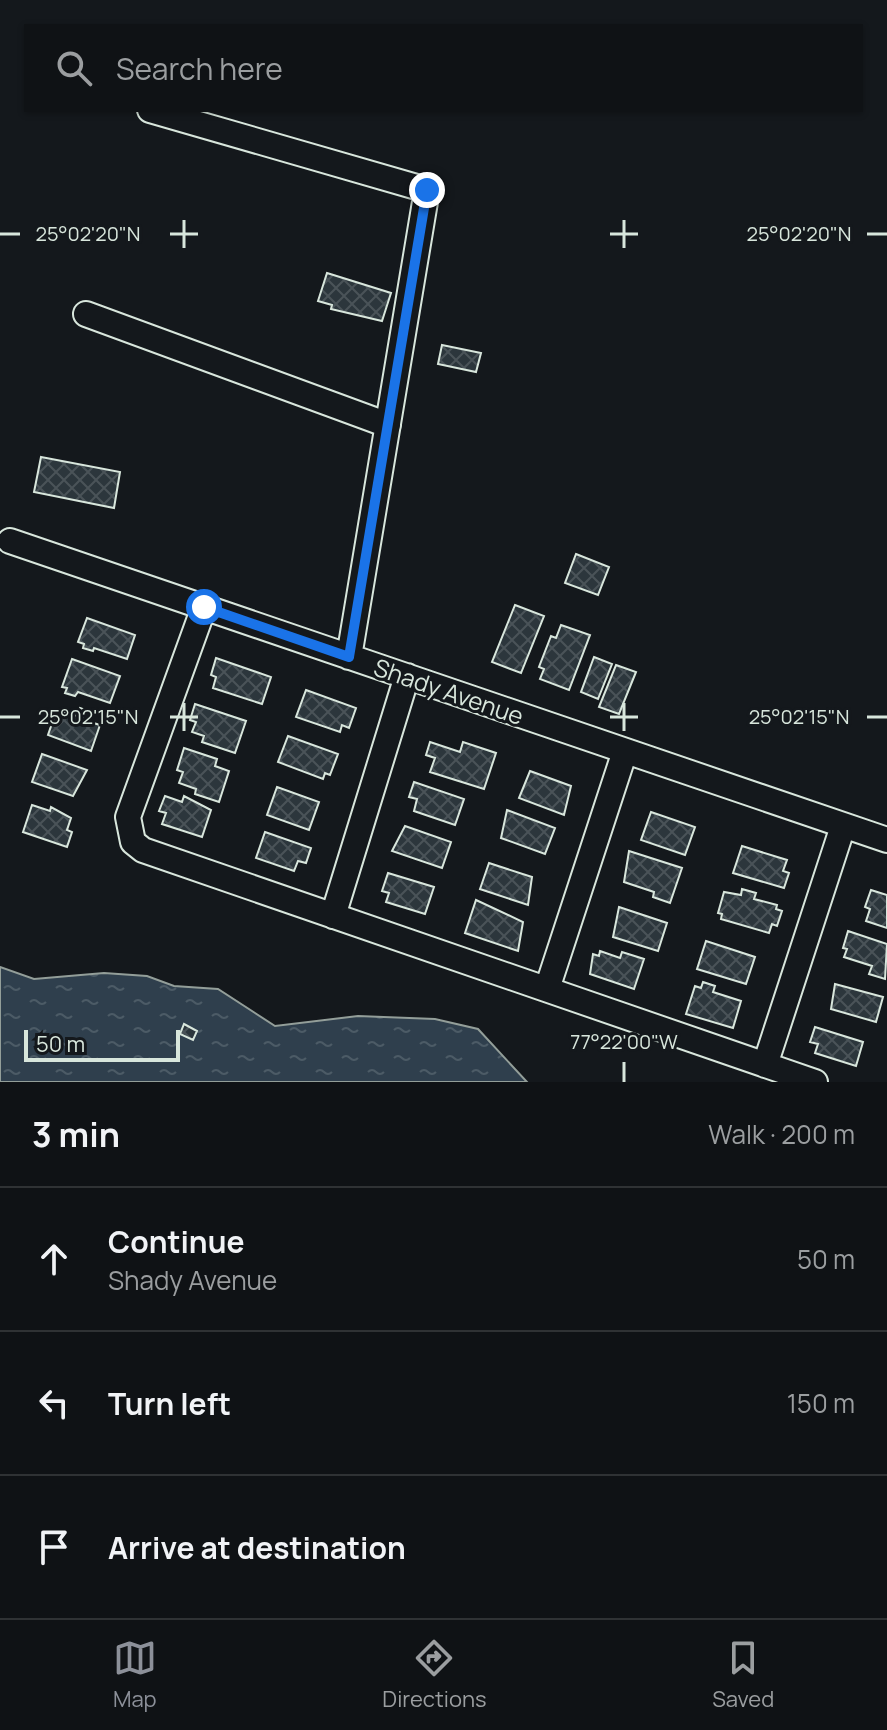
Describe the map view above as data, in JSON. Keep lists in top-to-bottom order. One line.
{"streets":{"street":["Shady Avenue"]},"scale_bar":"50 m","page":{"search":"Search here","scale":"50 m","heading":["3 min","Walk · 200 m"],"list":[["Continue","Shady Avenue","50 m"],["Turn left","150 m"],"Arrive at destination"],"nav":["Map","Directions","Saved"]},"coordinates":["25°02'20\"N","25°02'15\"N","77°22'00\"W"]}
